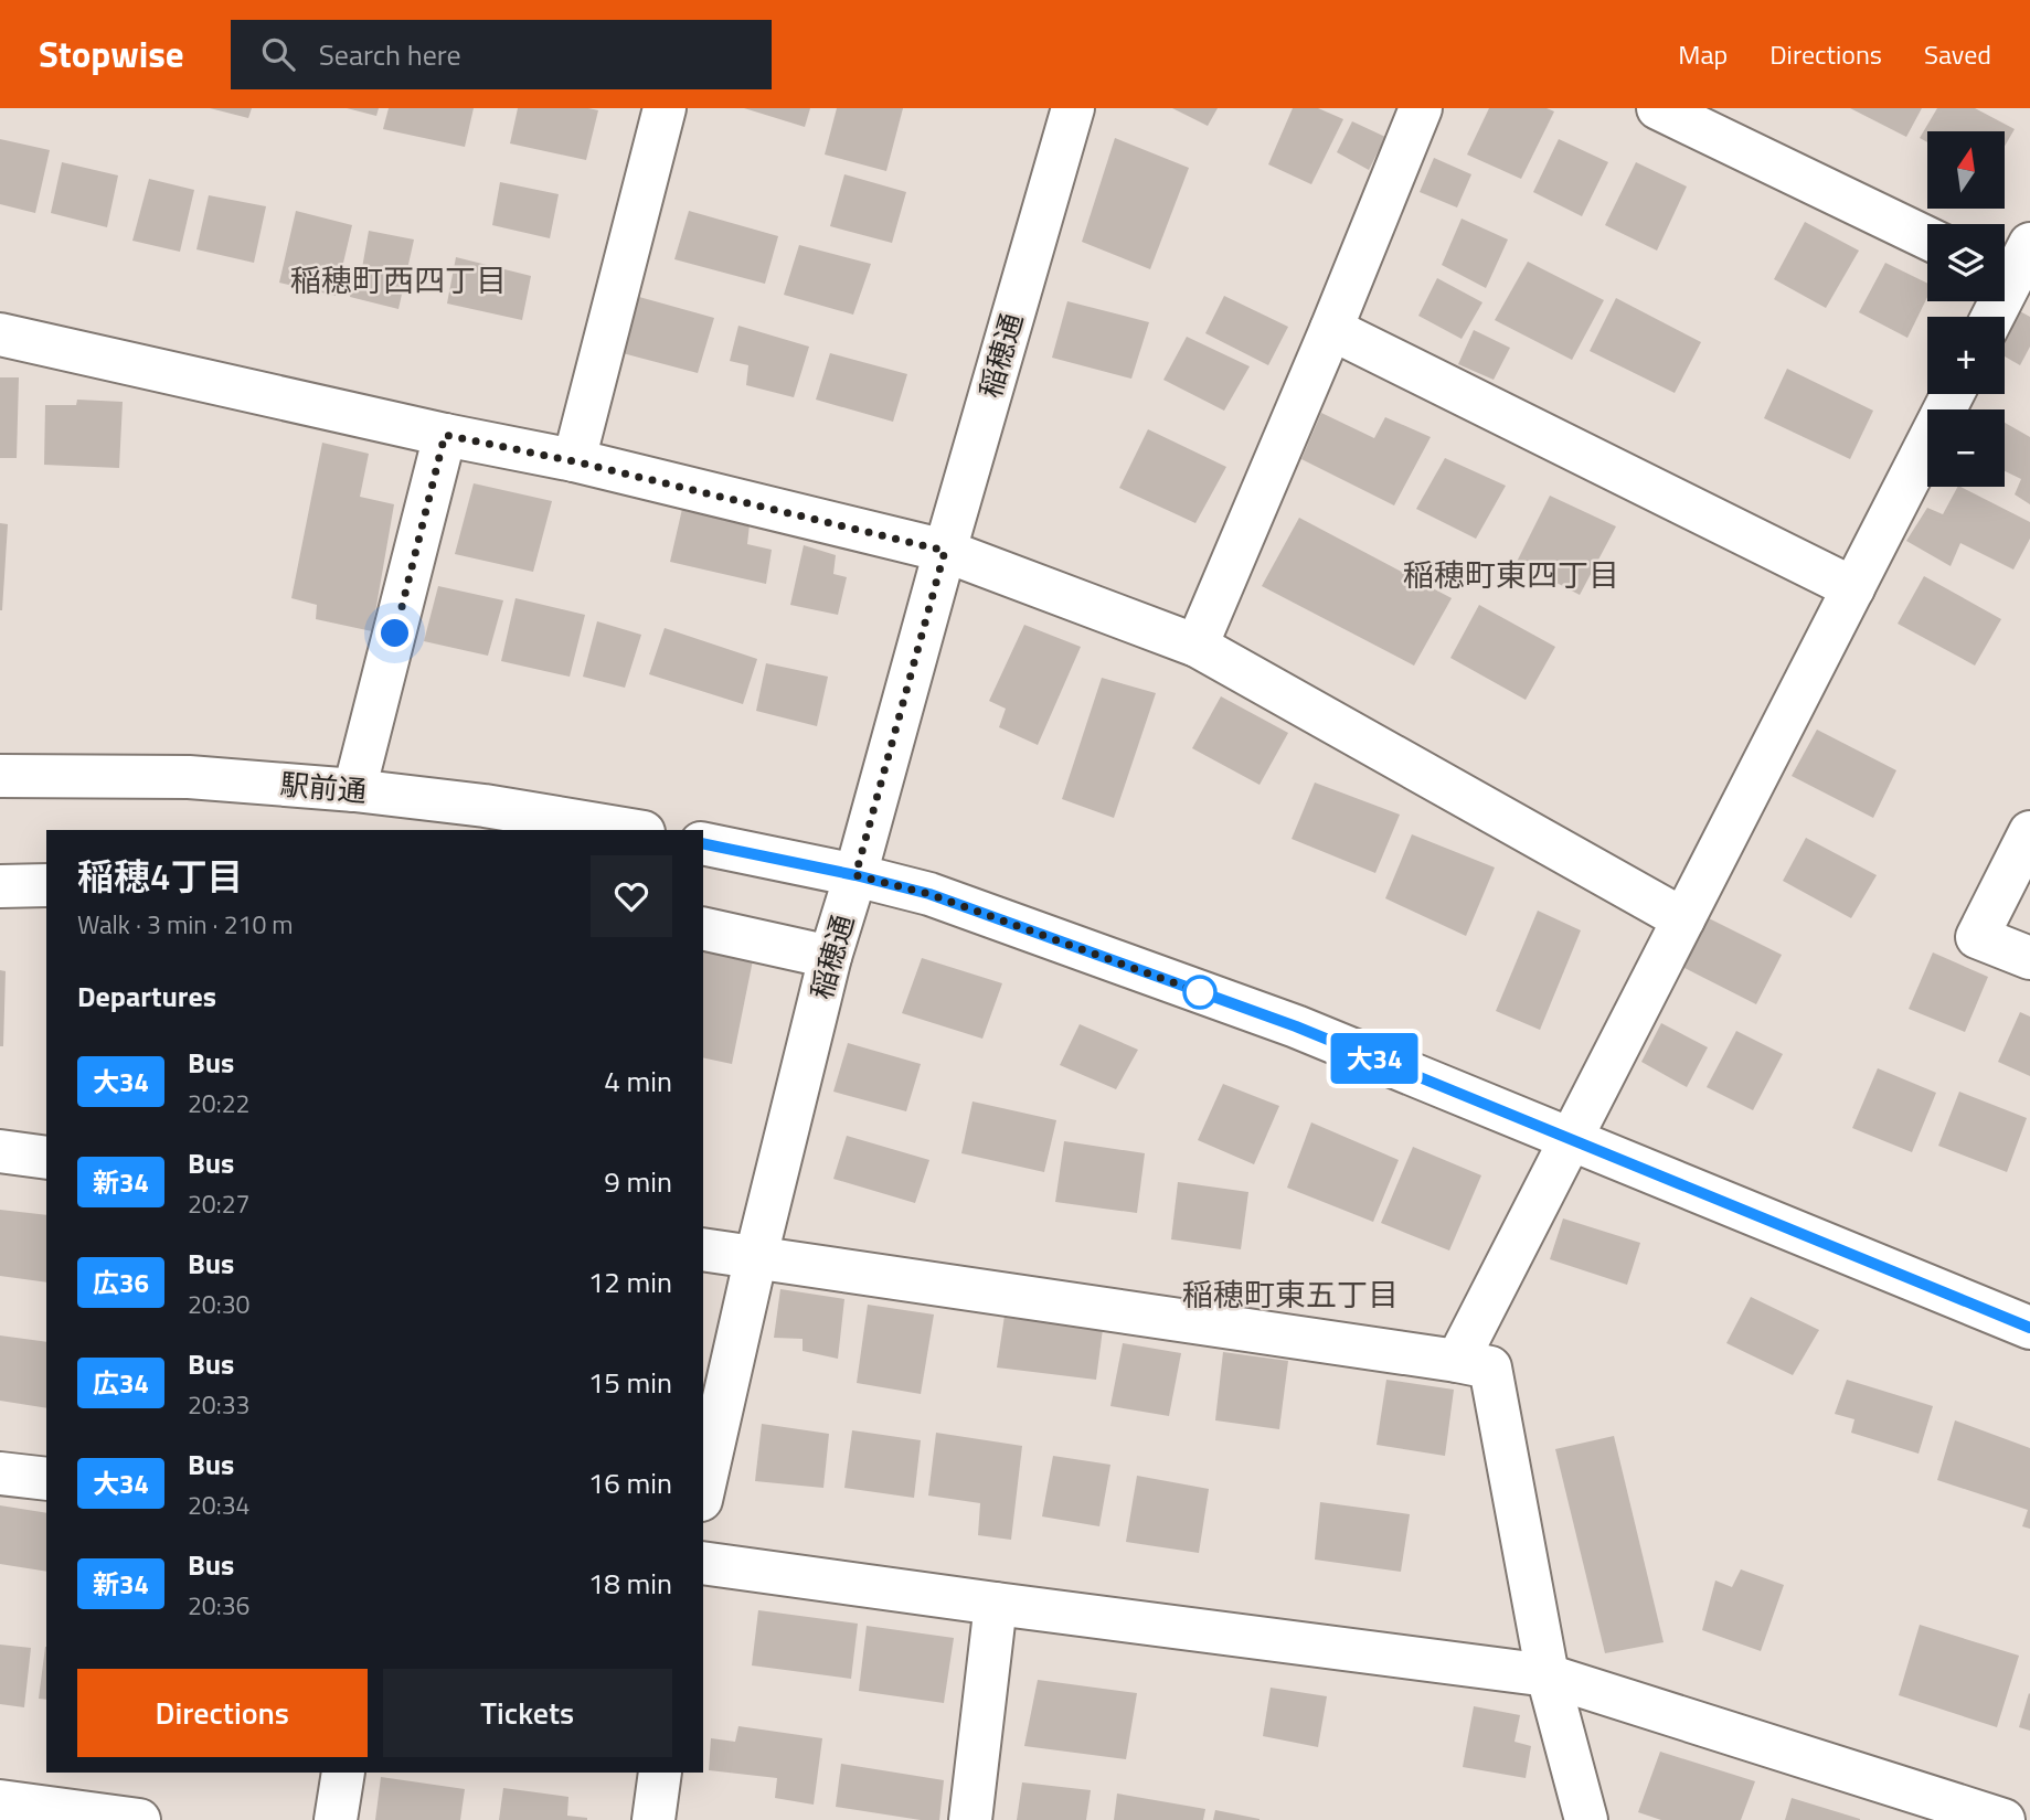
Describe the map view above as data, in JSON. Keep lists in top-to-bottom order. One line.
{"streets":{"street":["稲穂通","駅前通"]},"districts":["稲穂町西四丁目","稲穂町東四丁目","稲穂町東五丁目"],"lines":["bus line 大34"],"north":"top","page":{"header":"Stopwise","search":"Search here","nav":["Map","Directions","Saved"],"on_map":"大34","map_buttons":["+","−"],"heading":[["稲穂4丁目","Walk · 3 min · 210 m"],"Departures"],"list":[{"mark":"大34","name":"Bus","note":"20:22","value":"4 min"},{"mark":"新34","name":"Bus","note":"20:27","value":"9 min"},{"mark":"広36","name":"Bus","note":"20:30","value":"12 min"},{"mark":"広34","name":"Bus","note":"20:33","value":"15 min"},{"mark":"大34","name":"Bus","note":"20:34","value":"16 min"},{"mark":"新34","name":"Bus","note":"20:36","value":"18 min"}],"buttons":["Directions","Tickets"]}}
